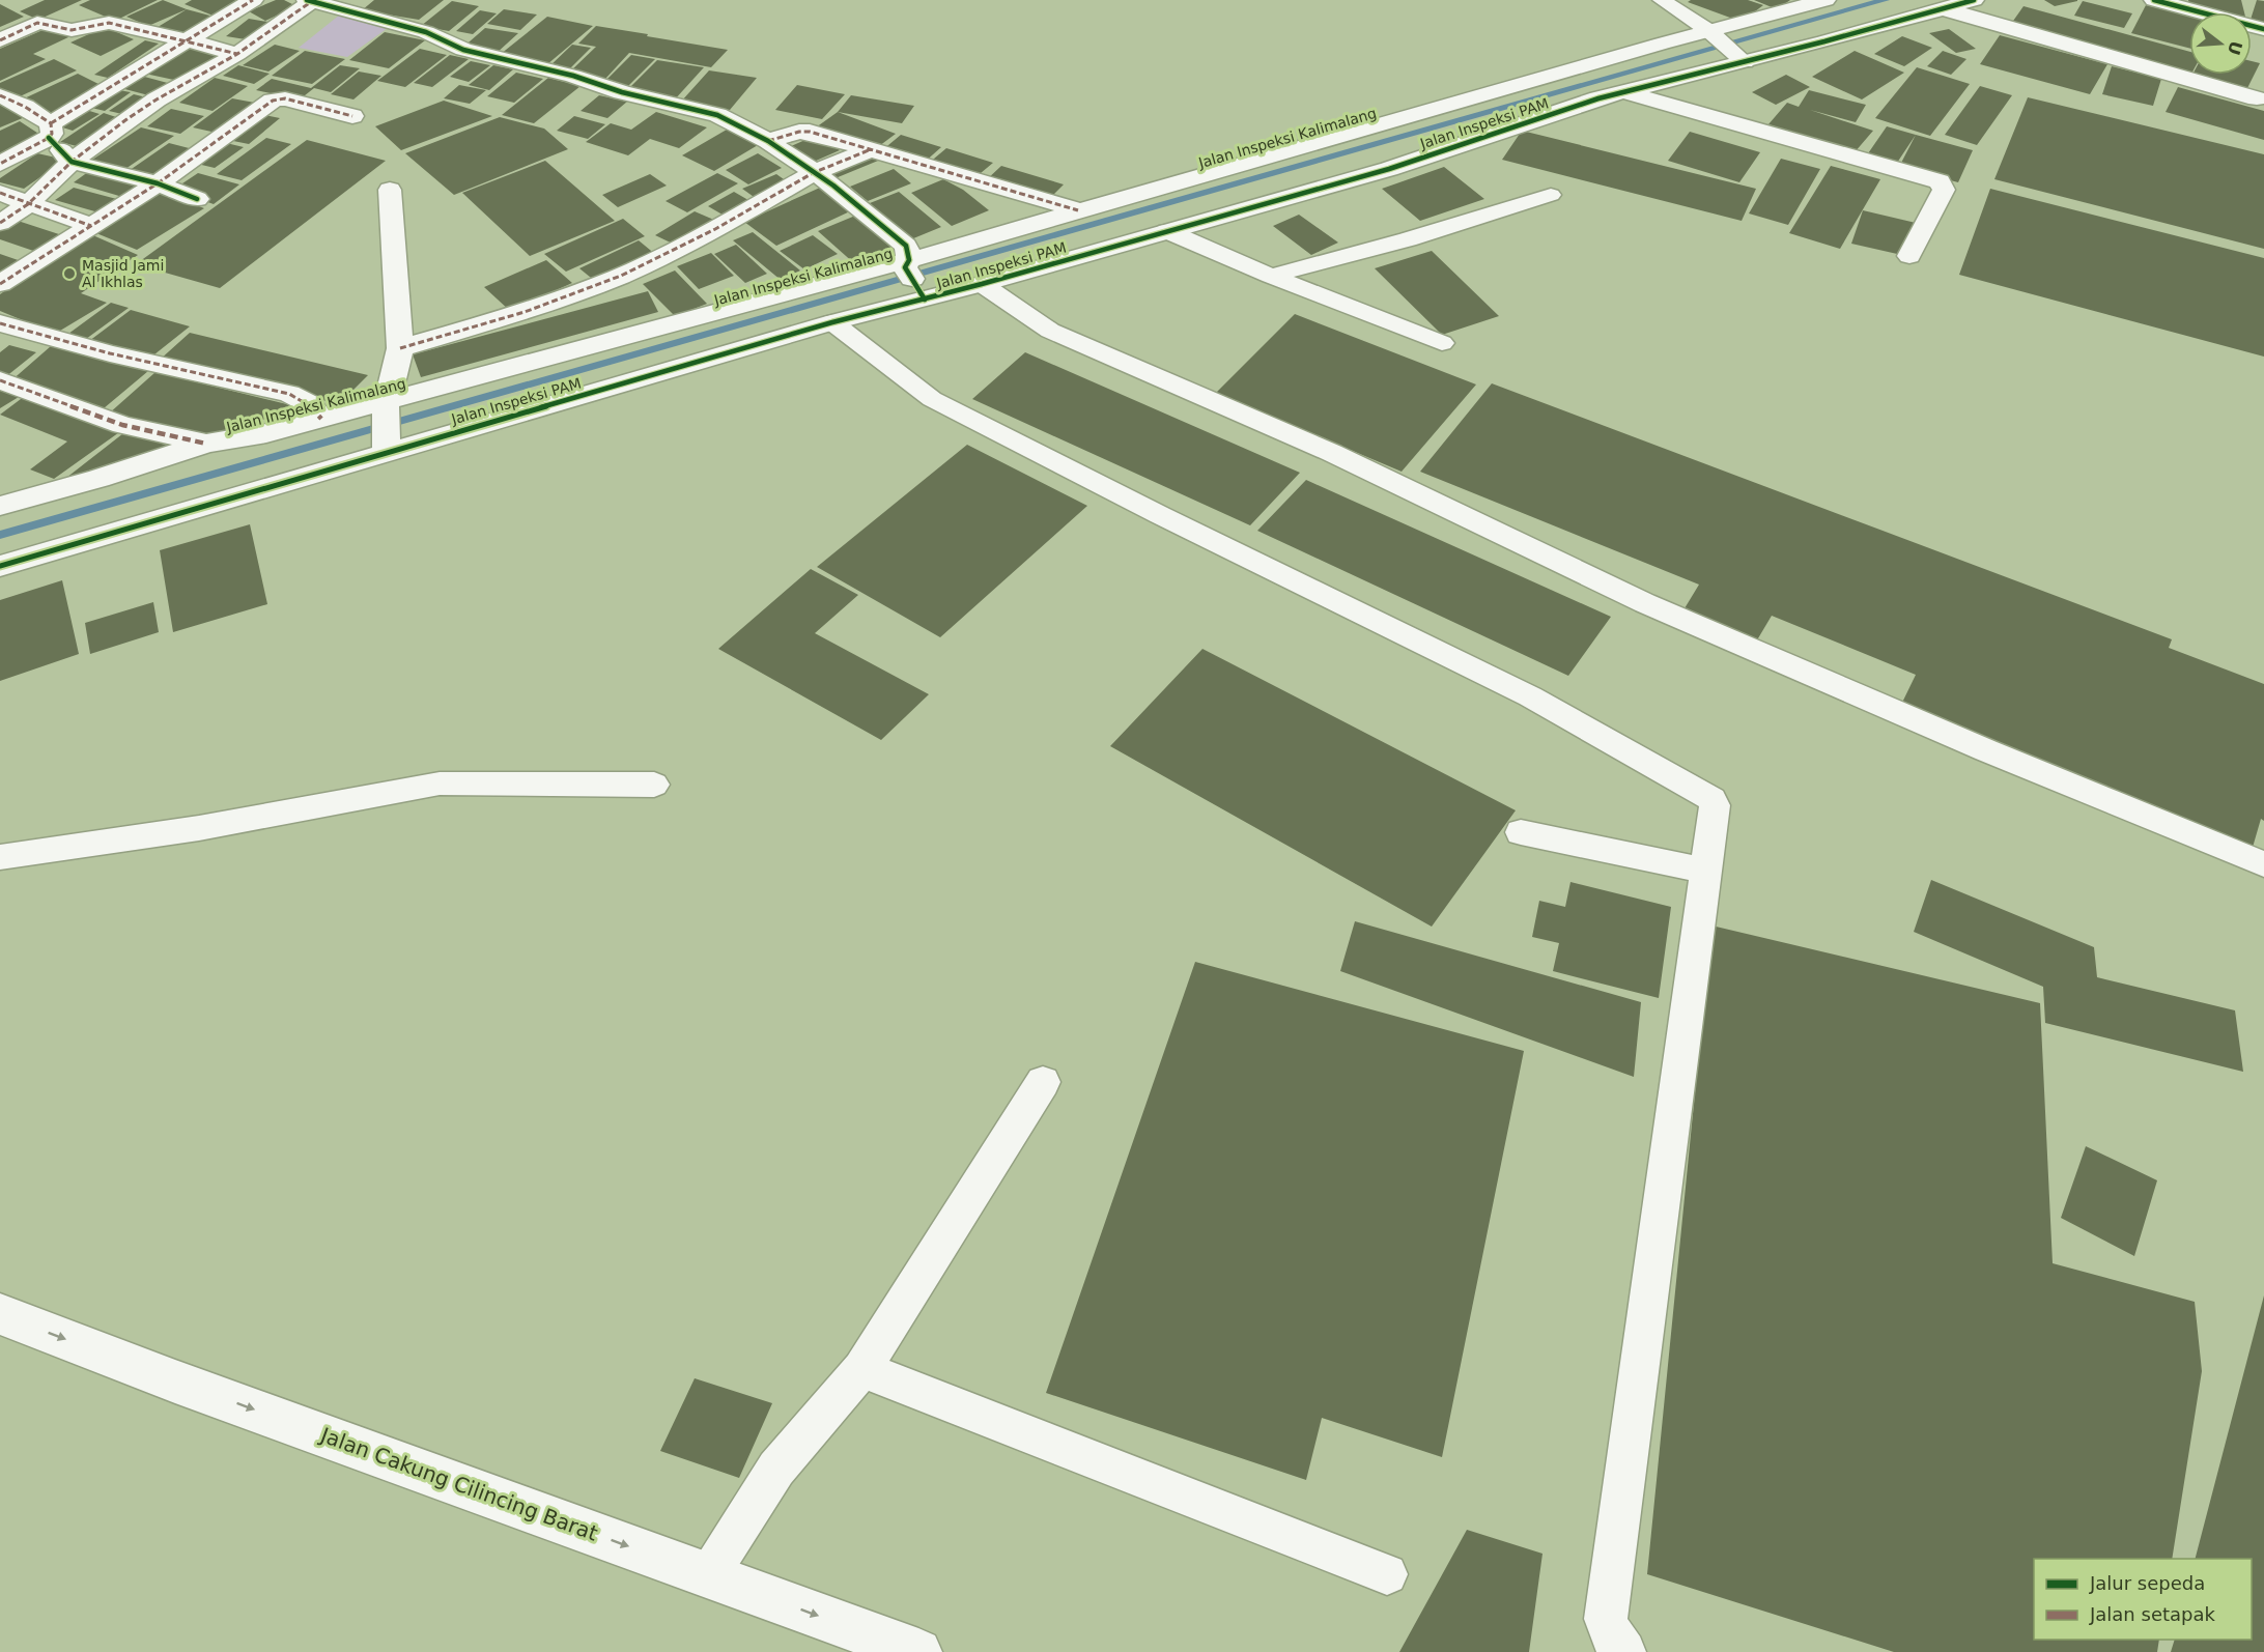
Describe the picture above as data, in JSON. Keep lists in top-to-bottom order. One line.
{"streets":{"main road":["Jalan Inspeksi PAM","Jalan Inspeksi Kalimalang","Jalan Cakung Cilincing Barat"]},"one_way":["Jalan Cakung Cilincing Barat"],"places":["Masjid Jami Al Ikhlas"],"legend":["Jalur sepeda","Jalan setapak"],"north":"right"}
